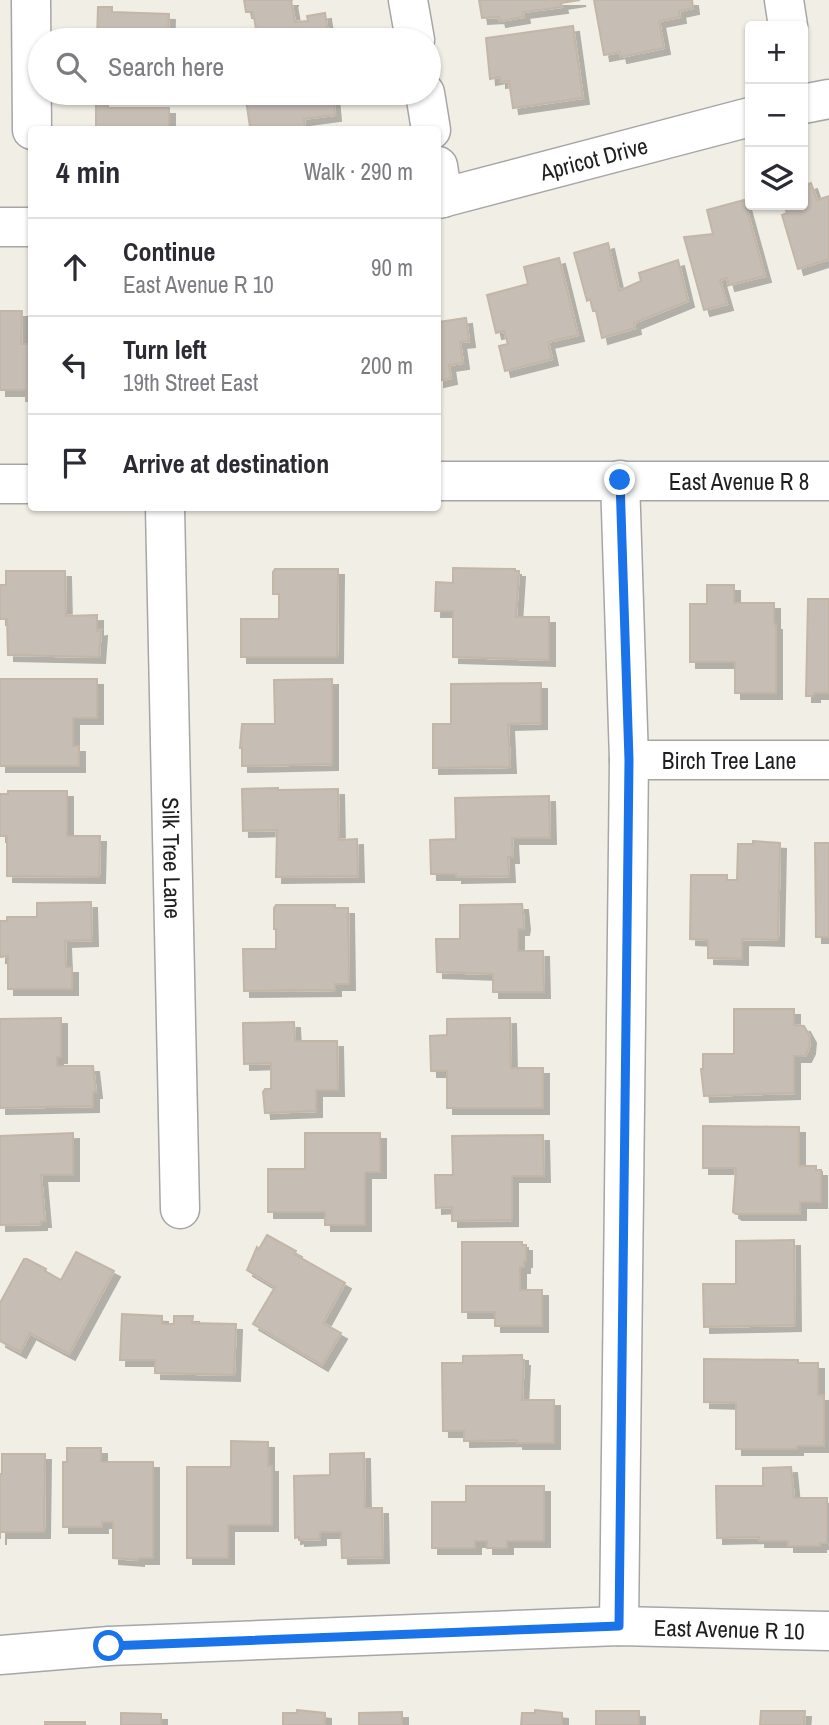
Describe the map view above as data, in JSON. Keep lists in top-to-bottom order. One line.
{"streets":{"street":["Apricot Drive","East Avenue R 8","Birch Tree Lane","Silk Tree Lane","East Avenue R 10"]},"page":{"map_buttons":["+","−"],"search":"Search here","heading":["4 min","Walk · 290 m"],"list":[["Continue","East Avenue R 10","90 m"],["Turn left","19th Street East","200 m"],"Arrive at destination"]}}
